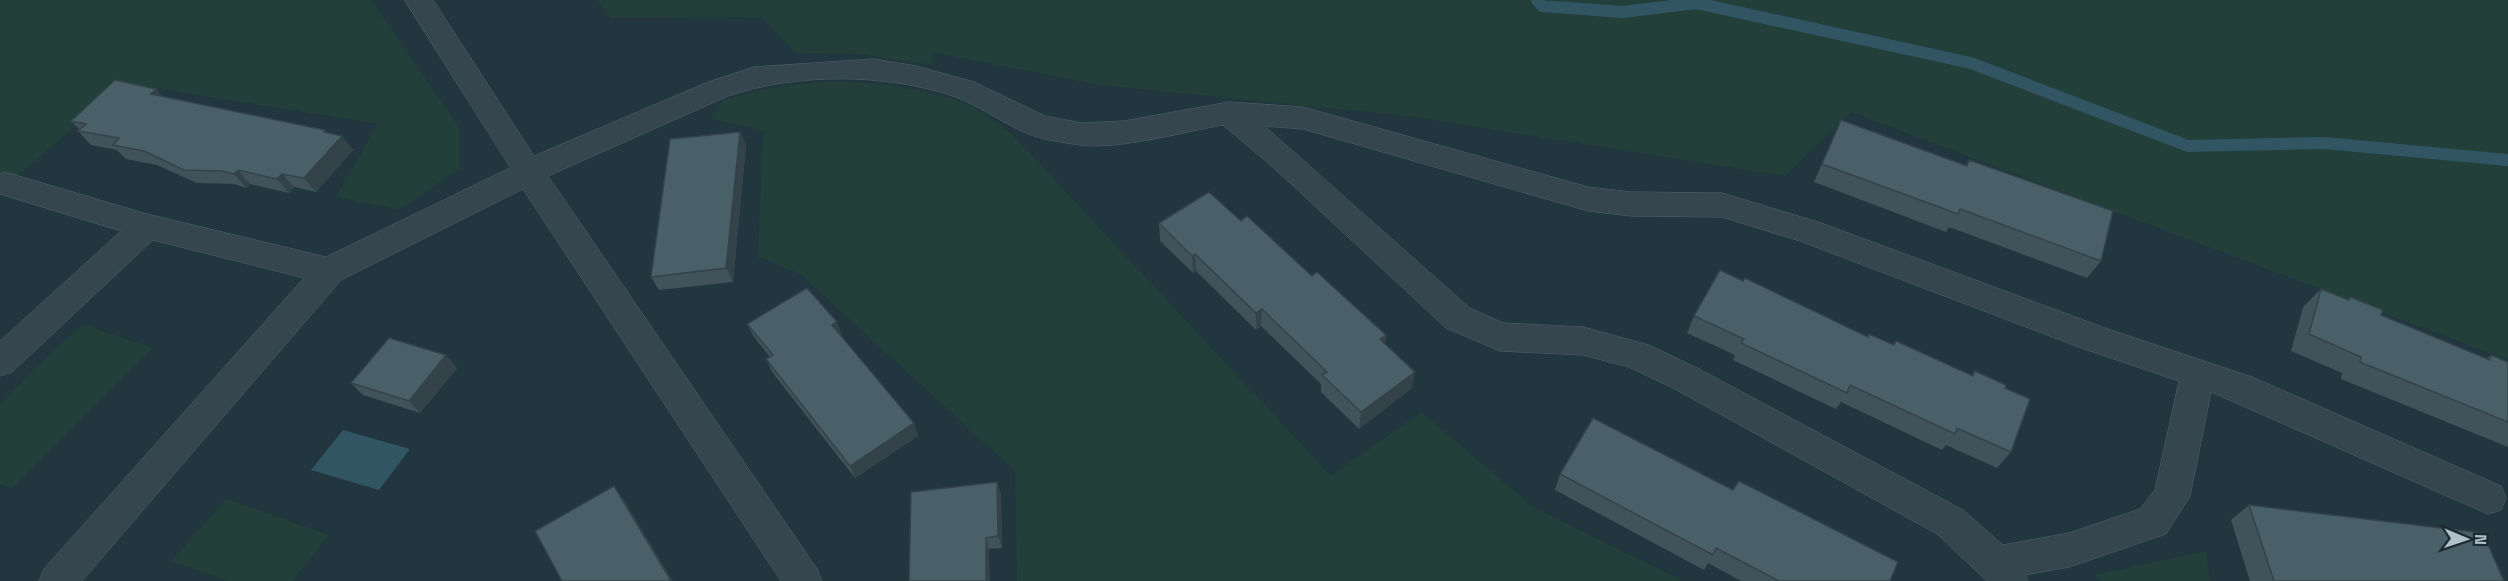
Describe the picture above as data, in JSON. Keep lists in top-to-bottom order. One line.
{"north":"right"}
